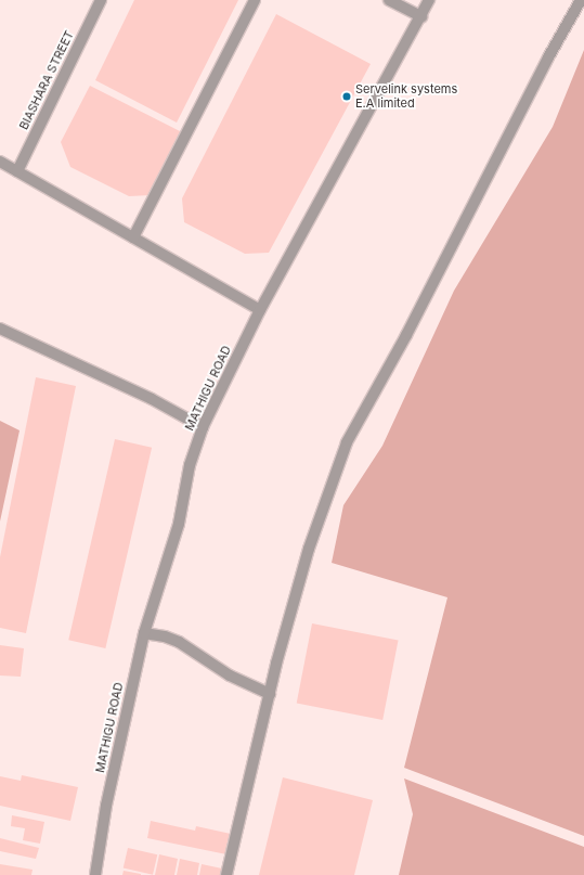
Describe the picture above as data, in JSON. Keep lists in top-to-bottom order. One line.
{"streets":{"street":["BIASHARA STREET","MATHIGU ROAD"]},"places":["Servelink systems E.A limited"]}
